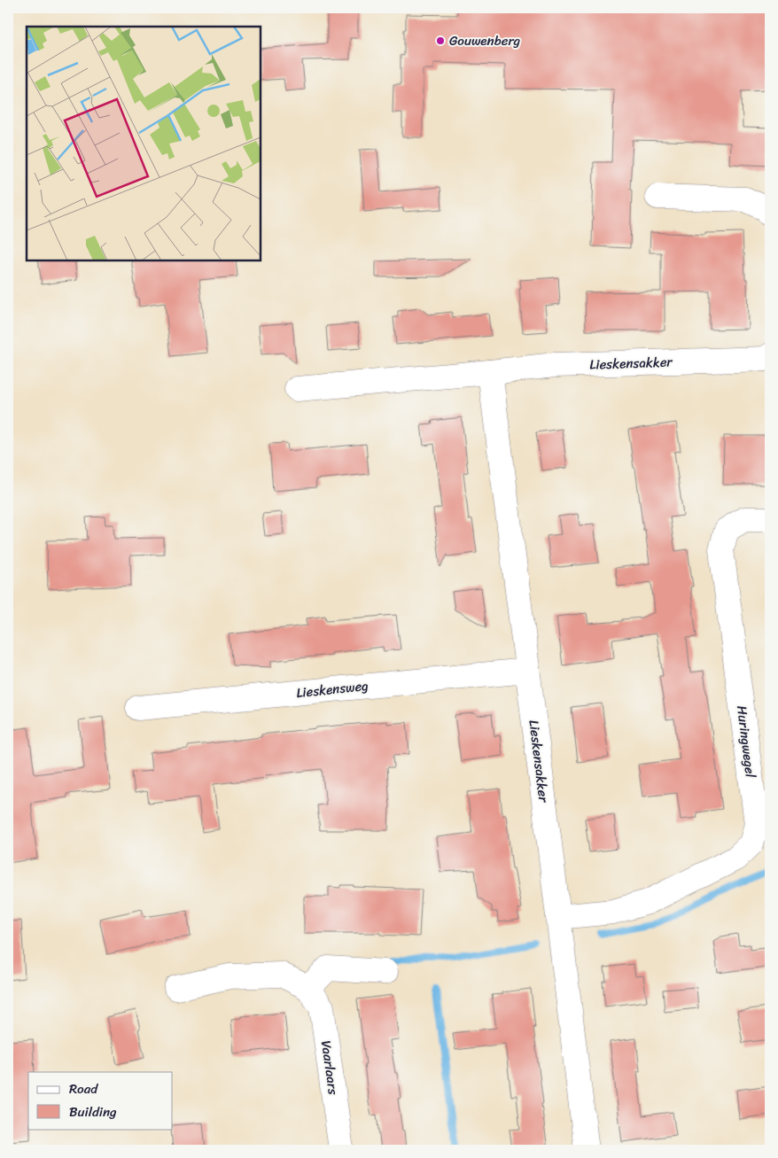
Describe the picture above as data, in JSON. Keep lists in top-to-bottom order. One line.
{"streets":{"street":["Lieskensakker","Lieskensweg","Huringwegel","Vaarlaars"]},"crossings":[["Lieskensakker","Lieskensweg"],["Lieskensakker","Huringwegel"]],"places":["Gouwenberg"],"legend":["Road","Building"]}
